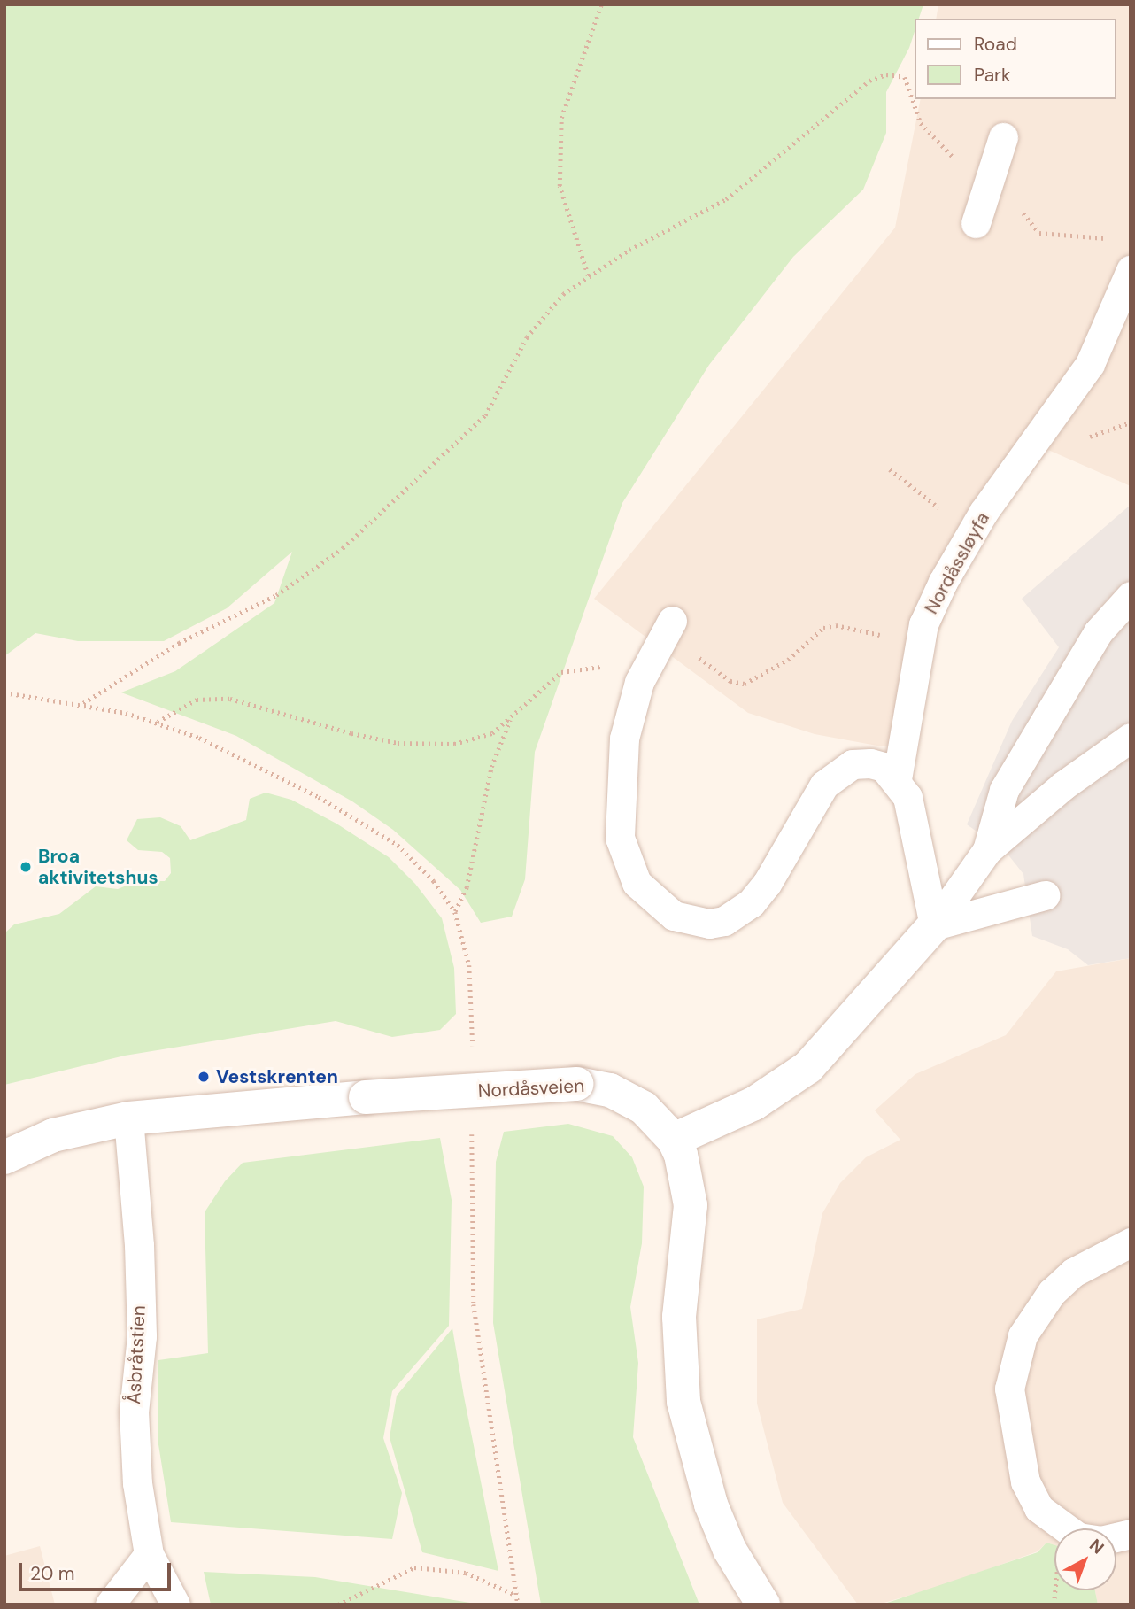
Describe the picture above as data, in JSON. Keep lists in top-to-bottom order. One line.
{"streets":{"street":["Nordåsveien"],"lane":["Nordåssløyfa","Åsbråtstien"]},"crossings":[["Nordåsveien","Åsbråtstien"]],"places":["Broa aktivitetshus","Vestskrenten"],"legend":["Road","Park"],"scale_bar":"20 m","north":"top right"}
